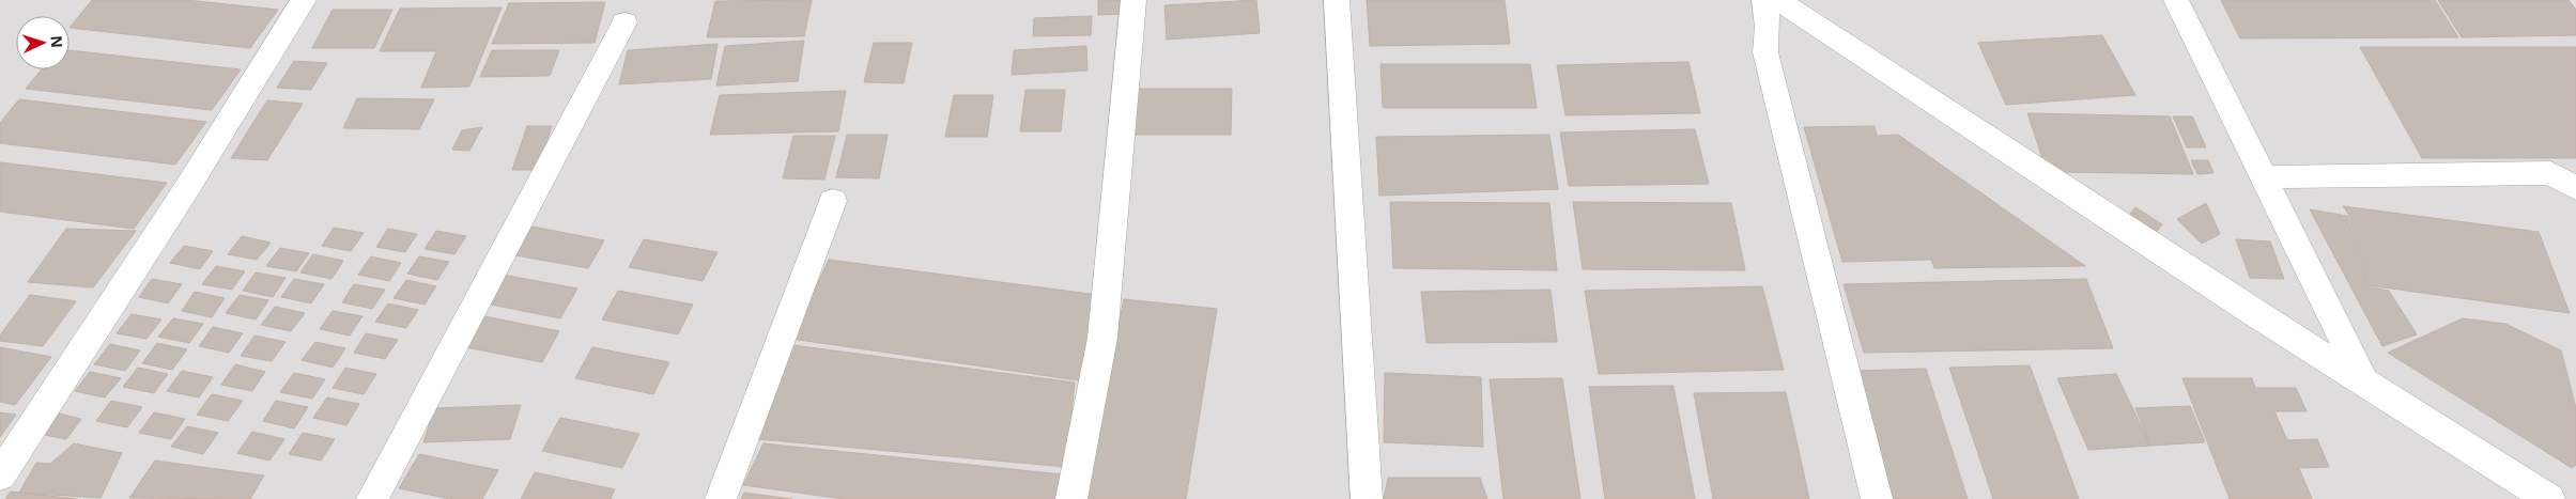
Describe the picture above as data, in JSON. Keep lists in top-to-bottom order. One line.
{"north":"right"}
